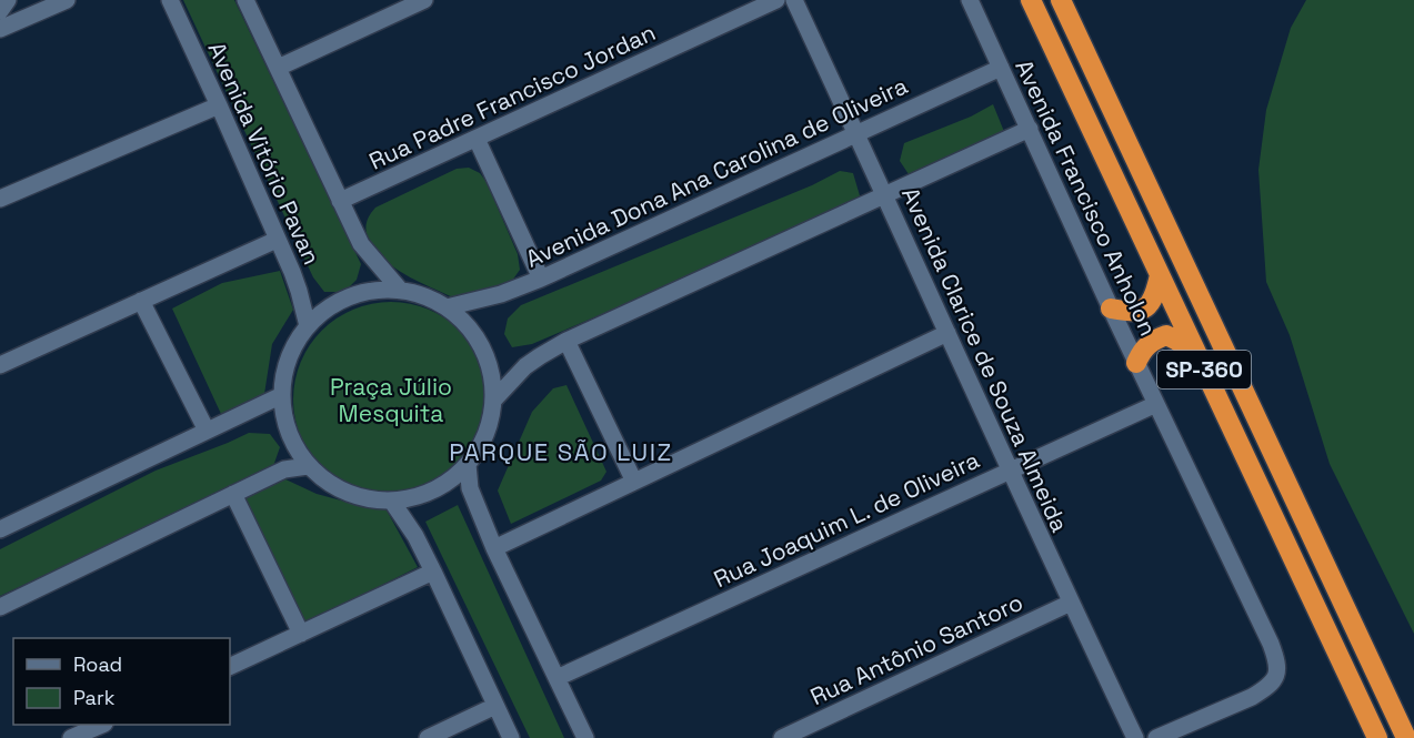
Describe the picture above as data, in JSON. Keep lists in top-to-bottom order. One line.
{"streets":{"highway":["SP-360"],"street":["Rua Padre Francisco Jordan","Avenida Vitório Pavan","Avenida Dona Ana Carolina de Oliveira","Avenida Francisco Anholon","Avenida Clarice de Souza Almeida","Rua Joaquim L. de Oliveira","Rua Antônio Santoro"]},"crossings":[["Rua Padre Francisco Jordan","Avenida Vitório Pavan"],["Avenida Vitório Pavan","Avenida Dona Ana Carolina de Oliveira"],["Avenida Dona Ana Carolina de Oliveira","Avenida Francisco Anholon"],["Avenida Dona Ana Carolina de Oliveira","Avenida Clarice de Souza Almeida"],["Avenida Francisco Anholon","Rua Joaquim L. de Oliveira"],["Avenida Clarice de Souza Almeida","Rua Joaquim L. de Oliveira"],["Avenida Clarice de Souza Almeida","Rua Antônio Santoro"]],"districts":["PARQUE SÃO LUIZ"],"parks":["Praça Júlio Mesquita"],"legend":["Road","Park"]}
